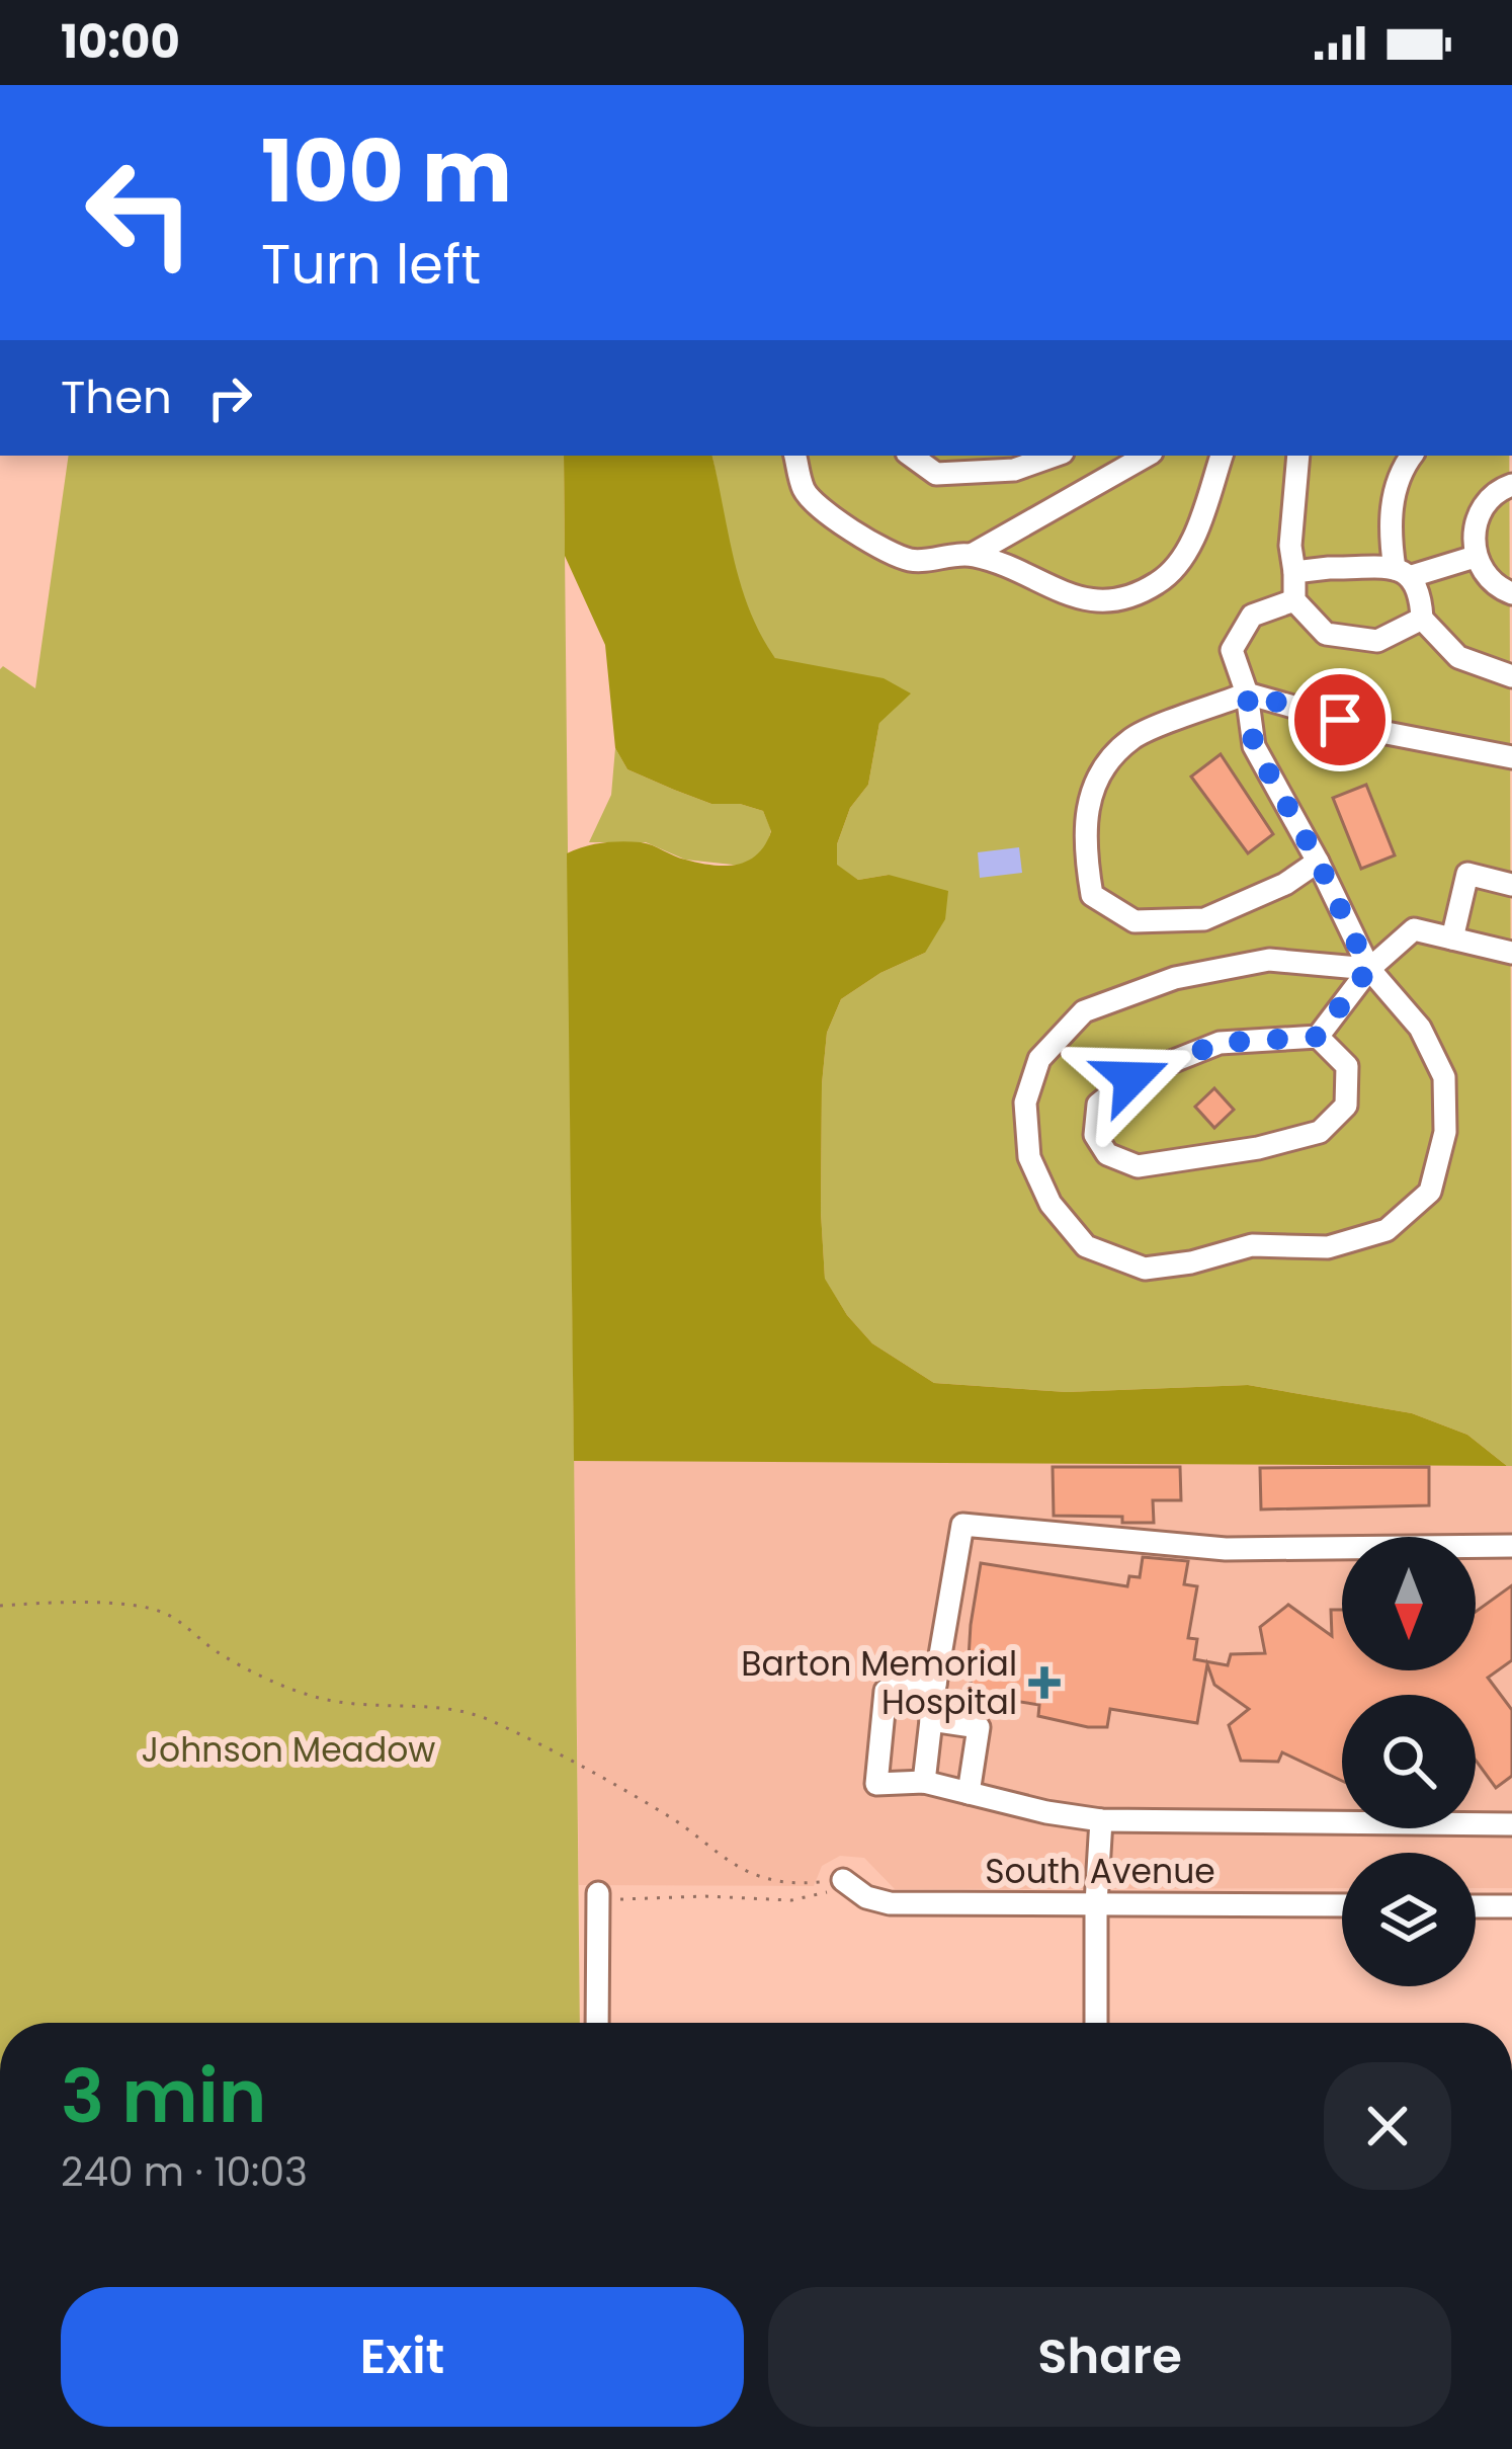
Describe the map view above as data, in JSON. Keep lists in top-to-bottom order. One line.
{"streets":{"street":["South Avenue"]},"parks":["Johnson Meadow"],"places":{"health":["Barton Memorial Hospital"]},"north":"bottom","page":{"status":"10:00","turn":["100 m","Turn left"],"then":"Then","heading":["3 min","240 m · 10:03"],"buttons":["Exit","Share"]}}
